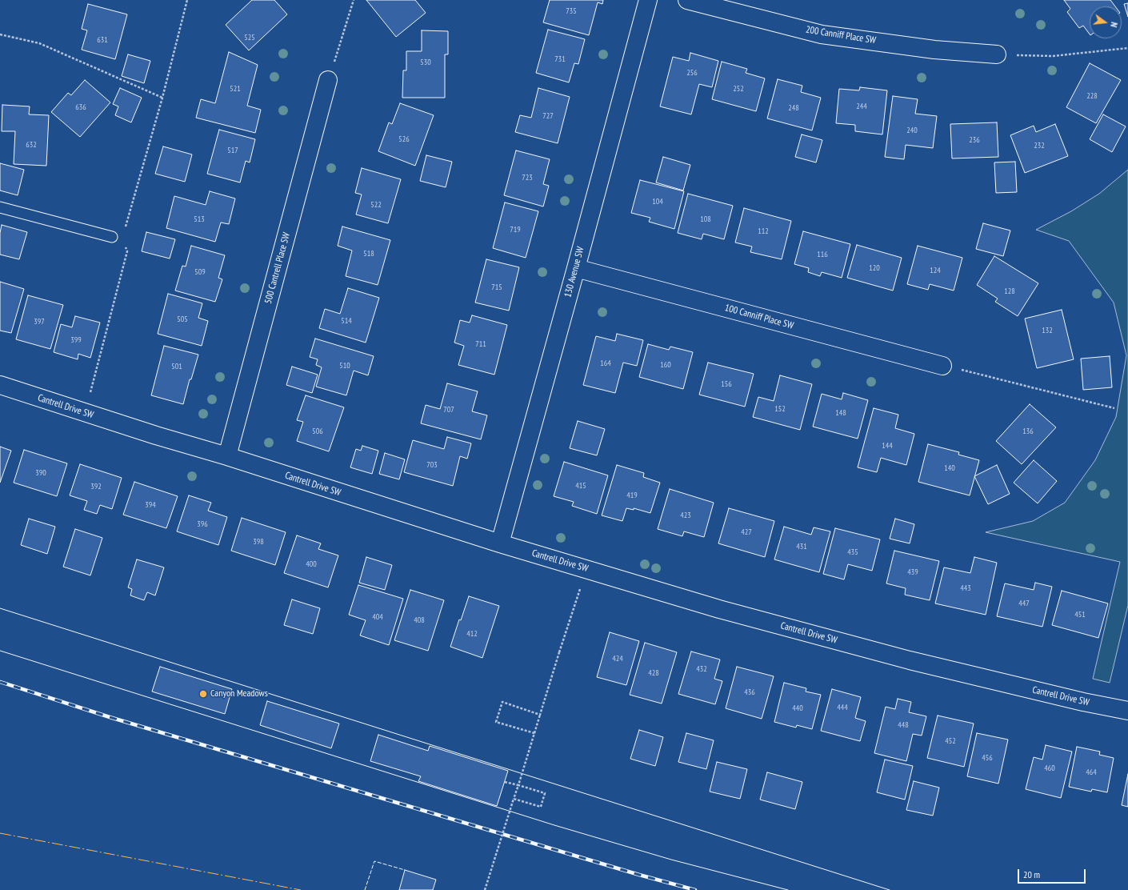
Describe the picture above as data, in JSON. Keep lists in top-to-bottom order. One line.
{"streets":{"street":["200 Canniff Place SW","500 Cantrell Place SW","130 Avenue SW","100 Canniff Place SW","Cantrell Drive SW"]},"crossings":[["500 Cantrell Place SW","Cantrell Drive SW"],["130 Avenue SW","100 Canniff Place SW"],["130 Avenue SW","Cantrell Drive SW"]],"places":["Canyon Meadows"],"house_numbers":["735","525","631","731","530","256","521","252","228","244","636","248","727","240","526","236","632","232","517","723","104","522","513","108","719","112","518","116","120","124","509","715","128","505","514","397","132","399","711","164","160","510","501","156","152","707","148","506","136","144","703","140","390","415","392","419","394","423","396","427","398","431","435","400","439","443","447","451","404","408","412","424","432","428","436","444","440","448","452","456","460","464"],"scale_bar":"20 m","north":"right"}
